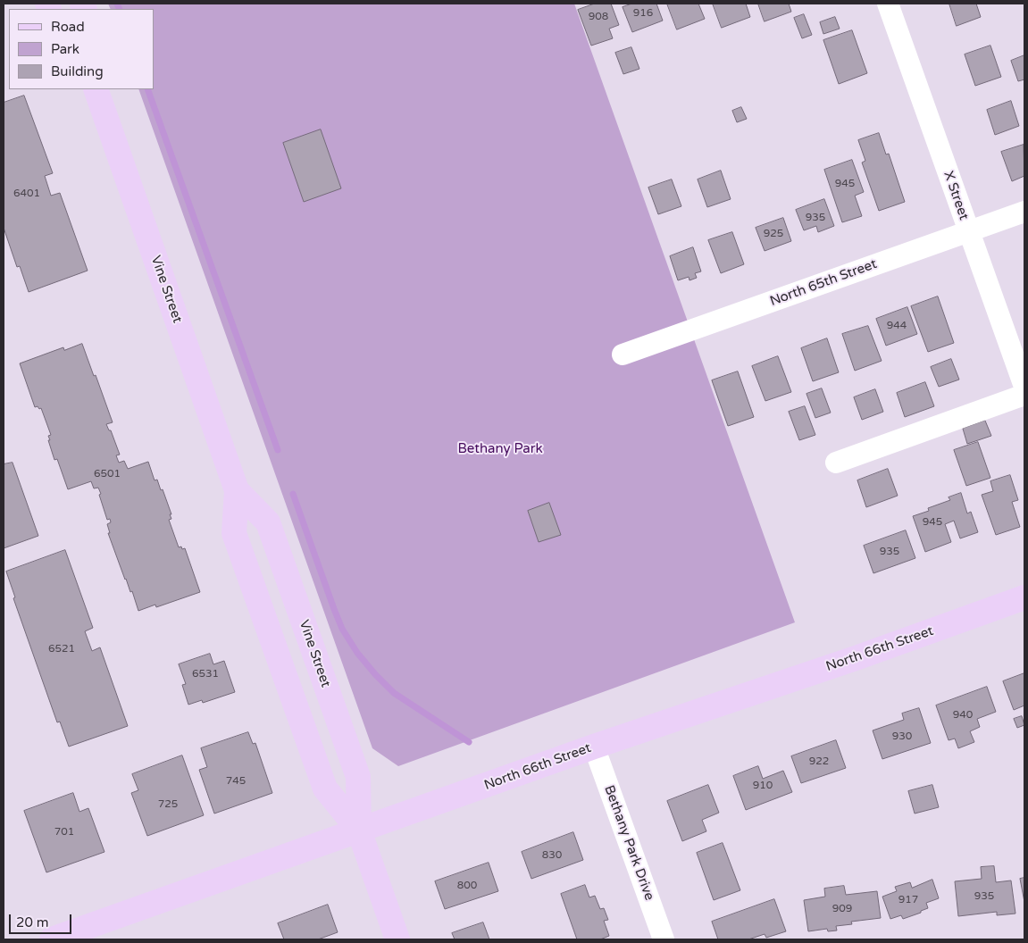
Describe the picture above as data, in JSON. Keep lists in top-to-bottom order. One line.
{"streets":{"main road":["Vine Street","North 66th Street"],"street":["X Street","North 65th Street","Bethany Park Drive"]},"crossings":[["X Street","North 65th Street"],["Vine Street","North 66th Street"],["North 66th Street","Bethany Park Drive"]],"parks":["Bethany Park"],"house_numbers":["916","908","945","6401","935","925","944","6501","945","935","6521","6531","940","930","922","745","910","725","701","830","800","935","917","909"],"legend":["Road","Park","Building"],"scale_bar":"20 m"}
